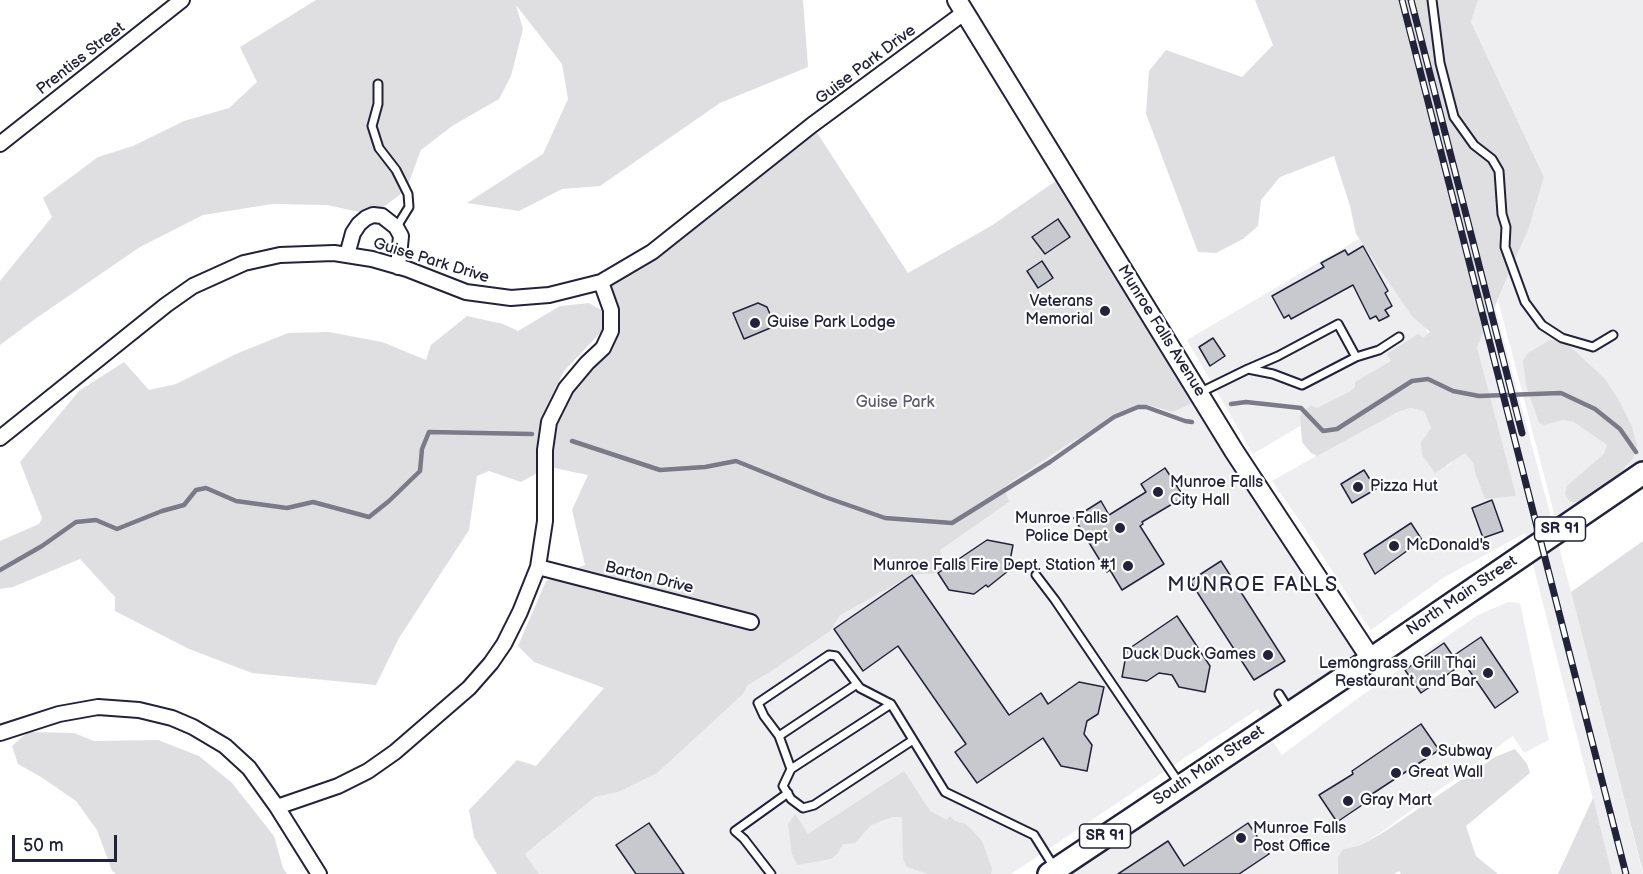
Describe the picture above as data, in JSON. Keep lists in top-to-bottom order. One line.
{"streets":{"main road":["SR 91","North Main Street","South Main Street"],"street":["Prentiss Street","Guise Park Drive","Munroe Falls Avenue","Barton Drive"]},"crossings":[["Guise Park Drive","Munroe Falls Avenue"],["Munroe Falls Avenue","North Main Street"],["Munroe Falls Avenue","South Main Street"],["North Main Street","South Main Street"]],"districts":["MUNROE FALLS"],"parks":["Guise Park"],"places":["Veterans Memorial","Guise Park Lodge","Pizza Hut","Munroe Falls City Hall","Munroe Falls Police Dept","McDonald's","Munroe Falls Fire Dept. Station #1","Duck Duck Games","Lemongrass Grill Thai Restaurant and Bar","Subway","Great Wall","Gray Mart","Munroe Falls Post Office"],"scale_bar":"50 m"}
